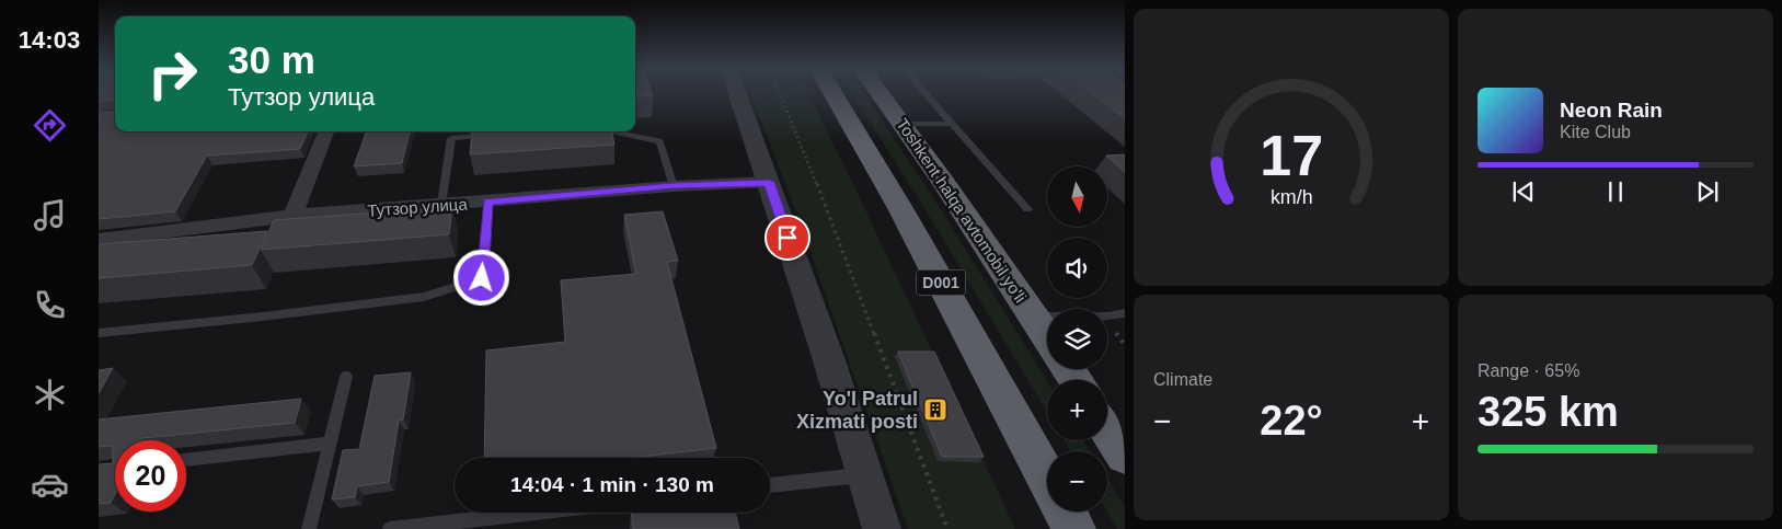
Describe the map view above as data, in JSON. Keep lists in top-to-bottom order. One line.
{"streets":{"highway":["Toshkent halqa avtomobil yo'li","D001"],"street":["Тутзор улица"]},"places":{"building":["Yo'l Patrul Xizmati posti"]},"north":"bottom","page":{"tabs":"14:03","turn":["30 m","Тутзор улица"],"song":["Neon Rain","Kite Club"],"map_buttons":["+","−"],"tile":["Climate",["Range · 65%","325 km"]],"heat":["−","22°","+"],"limit":"20","trip":"14:04 · 1 min · 130 m","gauge":["17","km/h"]}}
